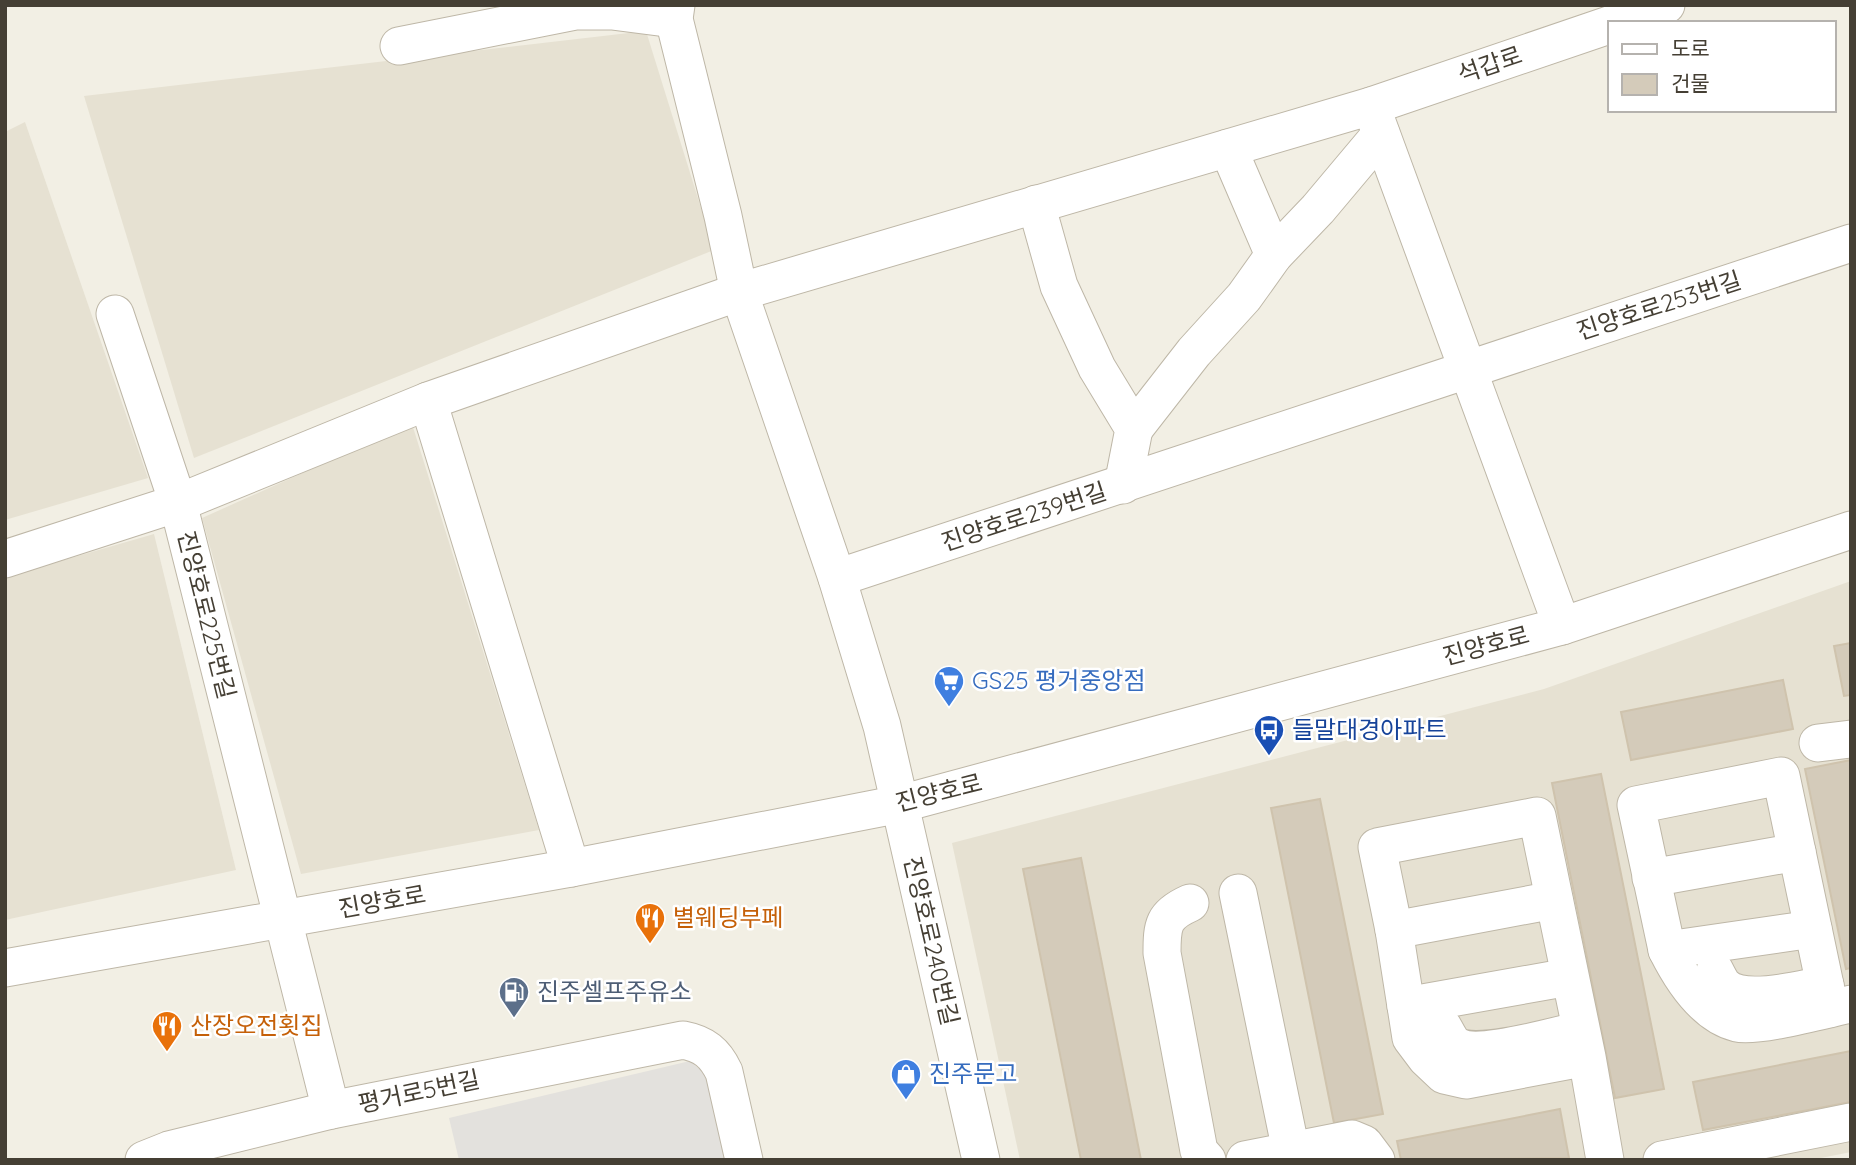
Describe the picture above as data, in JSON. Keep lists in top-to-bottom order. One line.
{"streets":{"street":["석갑로","진양호로253번길","진양호로239번길","진양호로225번길","진양호로","진양호로240번길","평거로5번길"]},"crossings":[["진양호로253번길","진양호로239번길"],["진양호로225번길","진양호로"],["진양호로225번길","평거로5번길"],["진양호로","진양호로240번길"]],"places":{"supermarket":["GS25 평거중앙점"],"bus stop":["들말대경아파트"],"restaurant":["별웨딩부페","산장오전횟집"],"fuel station":["진주셀프주유소"],"shop":["진주문고"]},"legend":["도로","건물"]}
